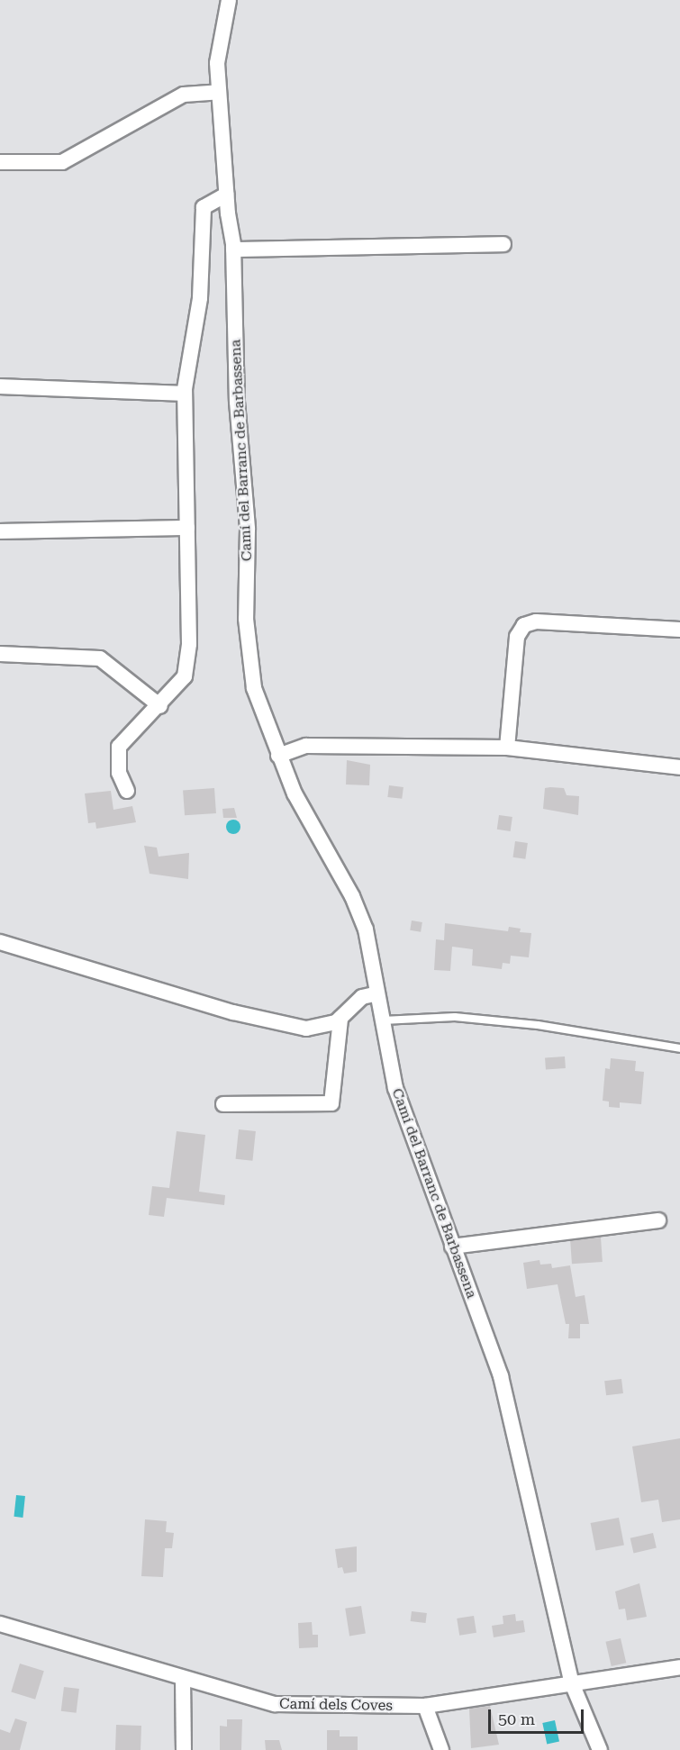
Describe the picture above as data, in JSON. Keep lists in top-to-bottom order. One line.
{"streets":{"street":["Camí del Barranc de Barbassena","Camí dels Coves"]},"crossings":[["Camí del Barranc de Barbassena","Camí dels Coves"]],"scale_bar":"50 m"}
